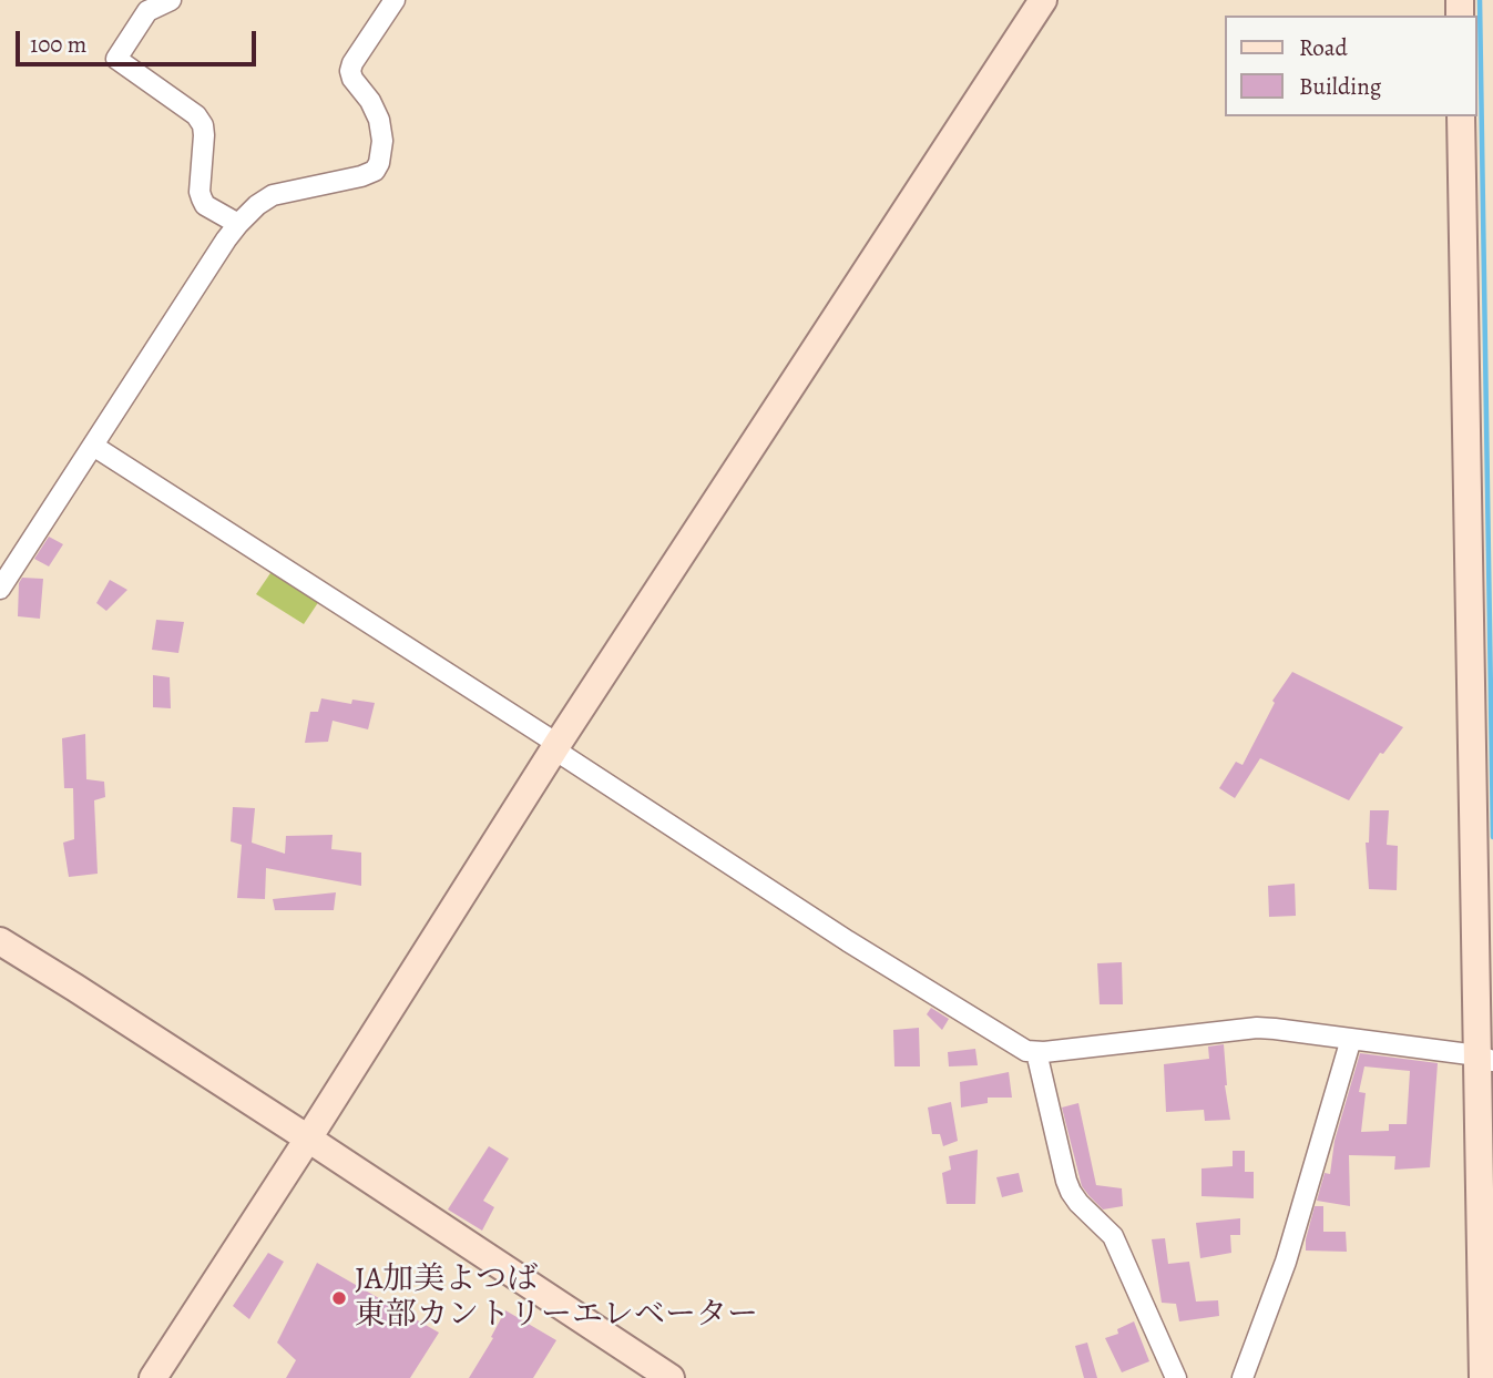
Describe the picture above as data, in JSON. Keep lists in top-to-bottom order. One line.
{"places":["JA加美よつば 東部カントリーエレベーター"],"legend":["Road","Building"],"scale_bar":"100 m"}
